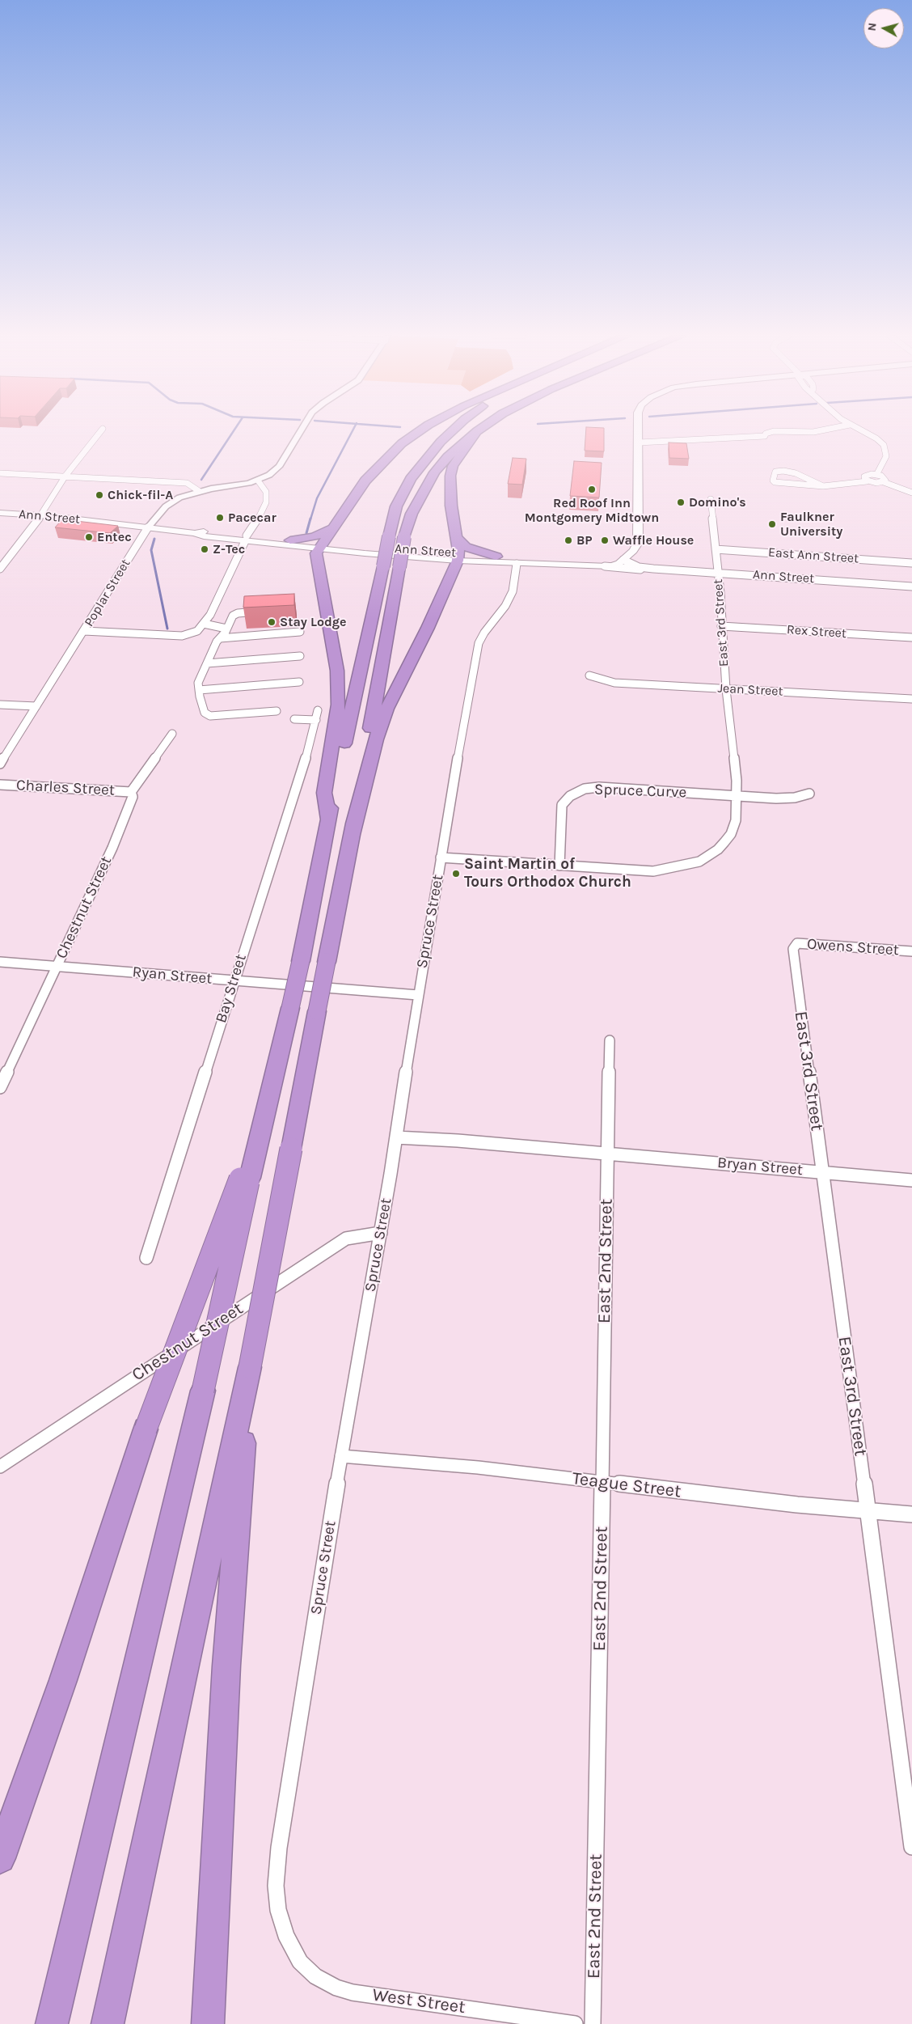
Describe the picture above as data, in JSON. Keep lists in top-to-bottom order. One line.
{"streets":{"main road":["Ann Street"],"street":["East Ann Street","Poplar Street","East 3rd Street","Rex Street","Jean Street","Charles Street","Spruce Curve","Chestnut Street","Spruce Street","Owens Street","Ryan Street","Bay Street","Bryan Street","East 2nd Street","Teague Street","West Street"]},"crossings":[["Ann Street","Poplar Street"],["Ann Street","East 3rd Street"],["Ann Street","Spruce Street"],["East Ann Street","East 3rd Street"],["East 3rd Street","Rex Street"],["East 3rd Street","Jean Street"],["East 3rd Street","Spruce Curve"],["East 3rd Street","Owens Street"],["East 3rd Street","Bryan Street"],["East 3rd Street","Teague Street"],["Charles Street","Chestnut Street"],["Chestnut Street","Spruce Street"],["Chestnut Street","Ryan Street"],["Spruce Street","Ryan Street"],["Spruce Street","Bryan Street"],["Spruce Street","Teague Street"],["Spruce Street","West Street"],["Ryan Street","Bay Street"],["Bryan Street","East 2nd Street"],["East 2nd Street","Teague Street"]],"places":["Red Roof Inn Montgomery Midtown","Chick-fil-A","Domino's","Pacecar","Faulkner University","Entec","BP","Waffle House","Z-Tec","Stay Lodge","Saint Martin of Tours Orthodox Church"],"north":"left"}
